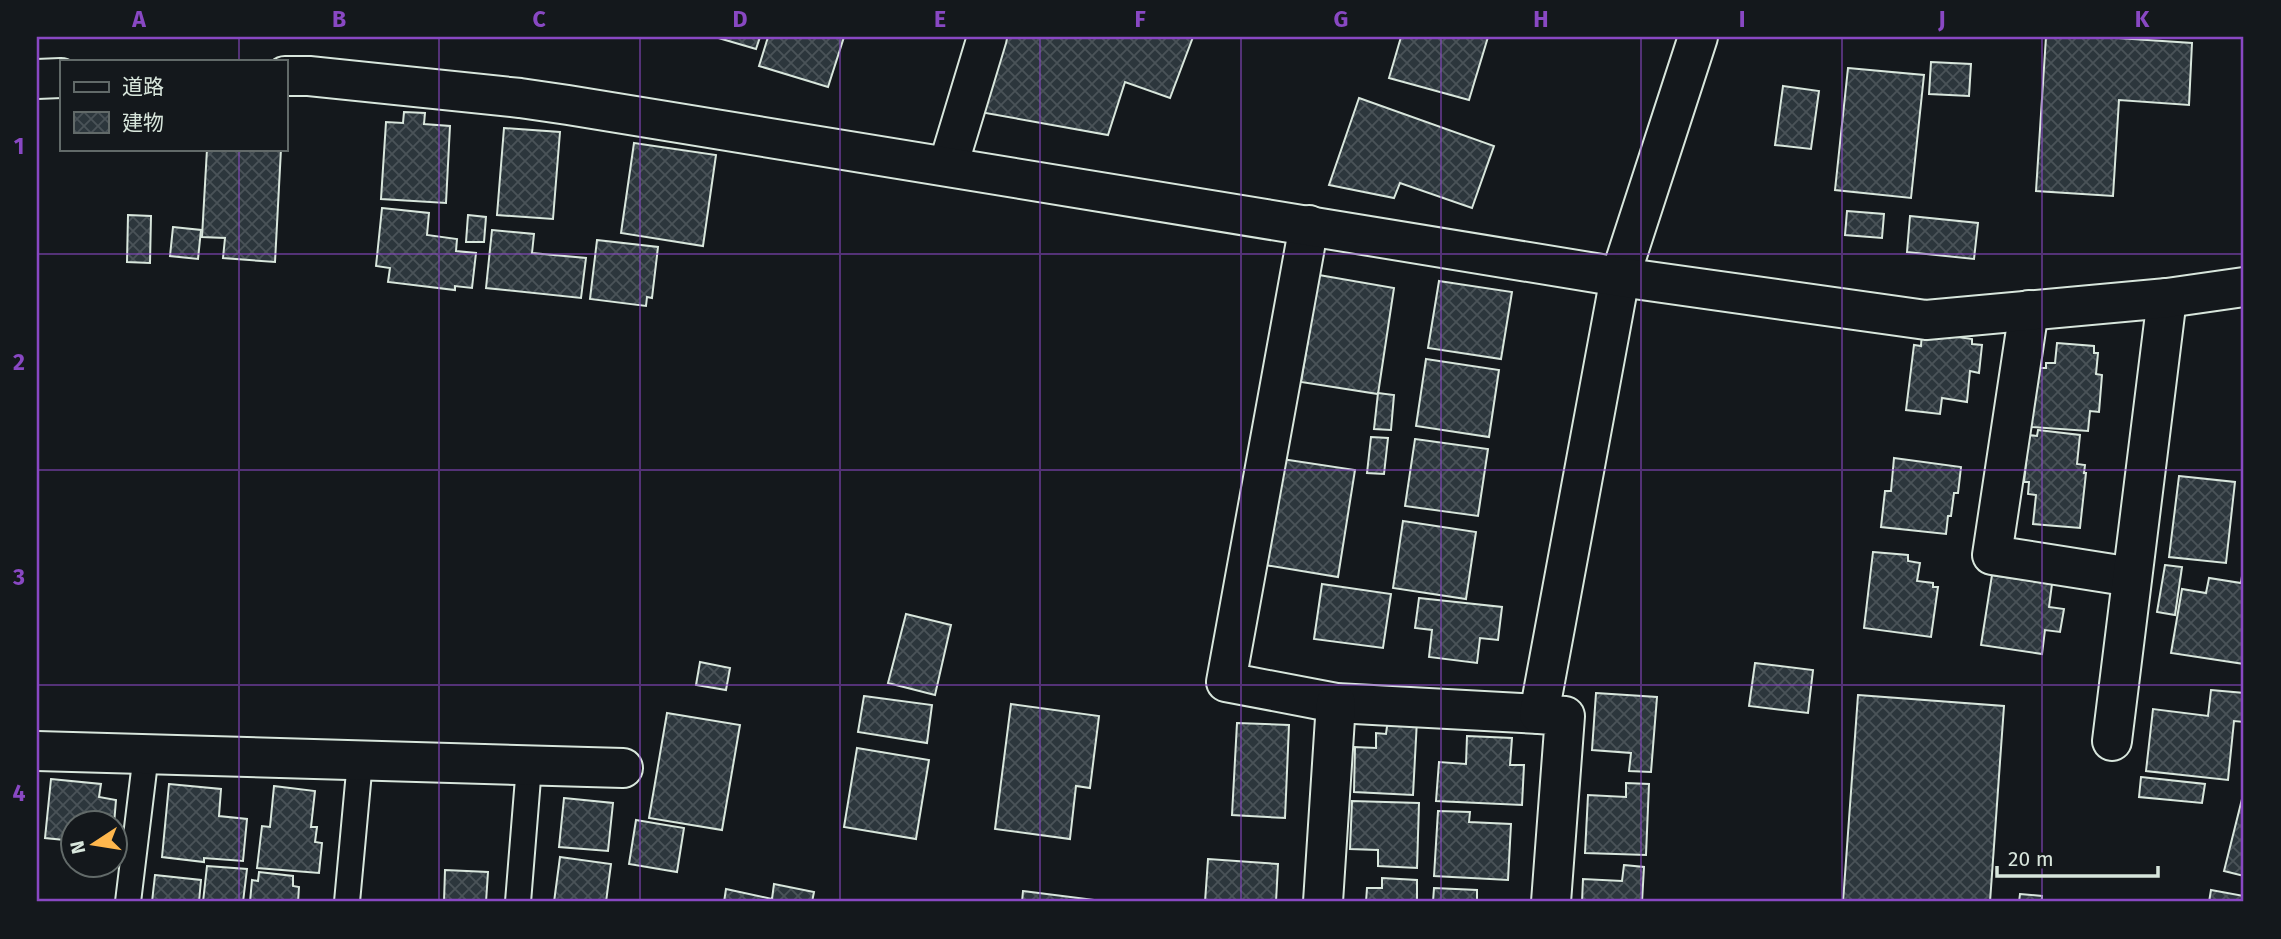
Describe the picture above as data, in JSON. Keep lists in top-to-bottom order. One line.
{"legend":["道路","建物"],"scale_bar":"20 m","north":"left","grid":{"columns":["A","B","C","D","E","F","G","H","I","J","K"],"rows":["1","2","3","4"]}}
